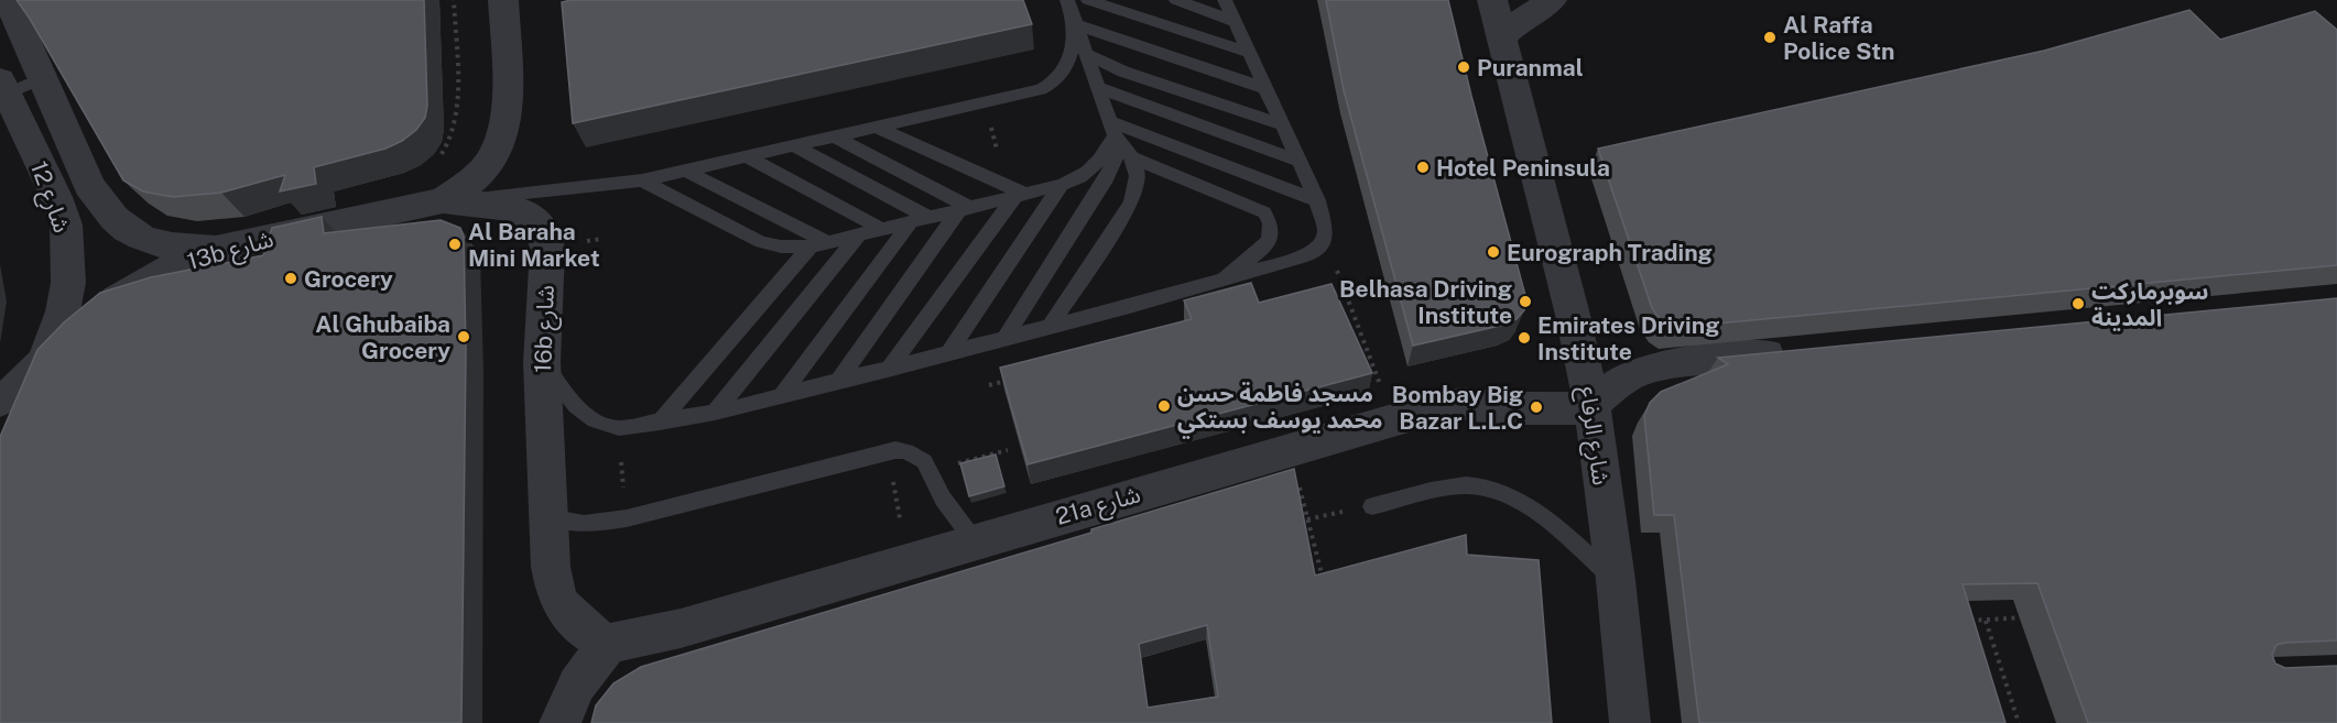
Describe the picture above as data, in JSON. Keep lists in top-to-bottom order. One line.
{"streets":{"street":["شارع 12","13b شارع","16b شارع","شارع الرفاع","21a شارع"]},"crossings":[["شارع 12","13b شارع"],["13b شارع","16b شارع"],["16b شارع","21a شارع"],["شارع الرفاع","21a شارع"]],"places":["Al Raffa Police Stn","Puranmal","Hotel Peninsula","Al Baraha Mini Market","Eurograph Trading","Grocery","Belhasa Driving Institute","سوبرماركت المدينة","Al Ghubaiba Grocery","Emirates Driving Institute","مسجد فاطمة حسن محمد يوسف بستكي","Bombay Big Bazar L.L.C"]}
